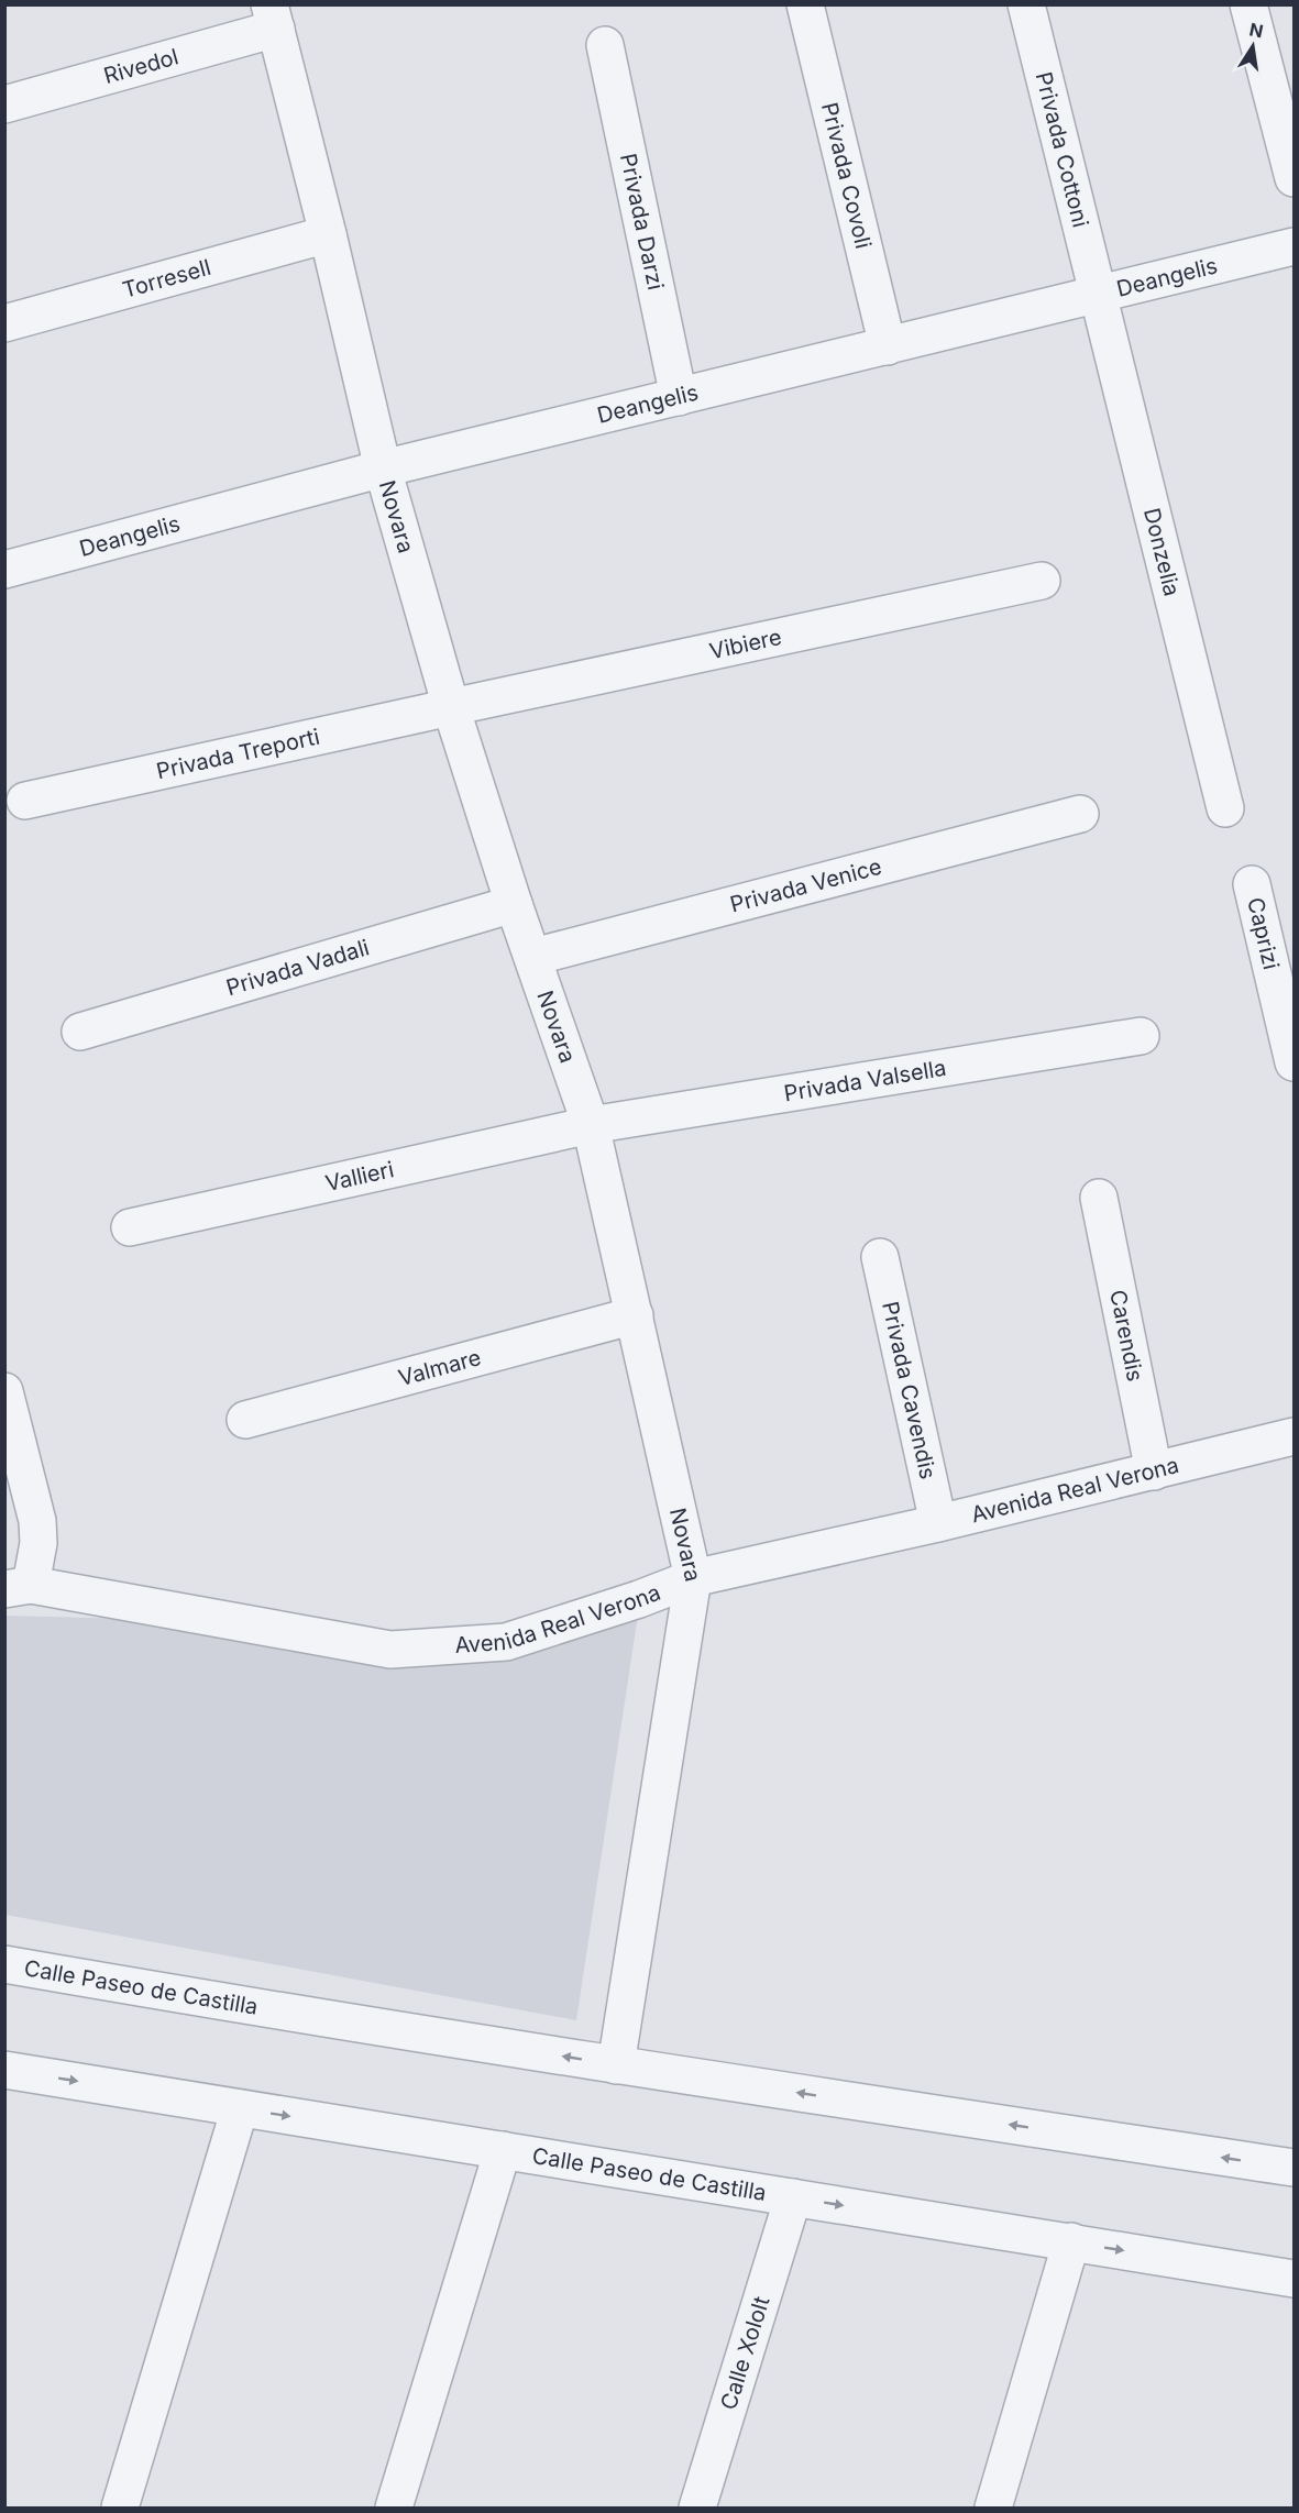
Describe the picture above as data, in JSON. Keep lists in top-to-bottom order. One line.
{"streets":{"street":["Rivedol","Privada Cottoni","Privada Covoli","Privada Darzi","Deangelis","Torresell","Novara","Donzelia","Vibiere","Privada Treporti","Privada Venice","Caprizi","Privada Vadali","Privada Valsella","Vallieri","Carendis","Valmare","Privada Cavendis","Avenida Real Verona","Calle Paseo de Castilla","Calle Xololt"]},"crossings":[["Rivedol","Novara"],["Privada Cottoni","Deangelis"],["Privada Cottoni","Donzelia"],["Privada Covoli","Deangelis"],["Privada Darzi","Deangelis"],["Deangelis","Novara"],["Deangelis","Donzelia"],["Torresell","Novara"],["Novara","Vibiere"],["Novara","Privada Treporti"],["Novara","Privada Venice"],["Novara","Privada Vadali"],["Novara","Privada Valsella"],["Novara","Vallieri"],["Novara","Valmare"],["Novara","Avenida Real Verona"],["Novara","Calle Paseo de Castilla"],["Vibiere","Privada Treporti"],["Privada Valsella","Vallieri"],["Carendis","Avenida Real Verona"],["Privada Cavendis","Avenida Real Verona"],["Calle Paseo de Castilla","Calle Xololt"]],"north":"top"}
